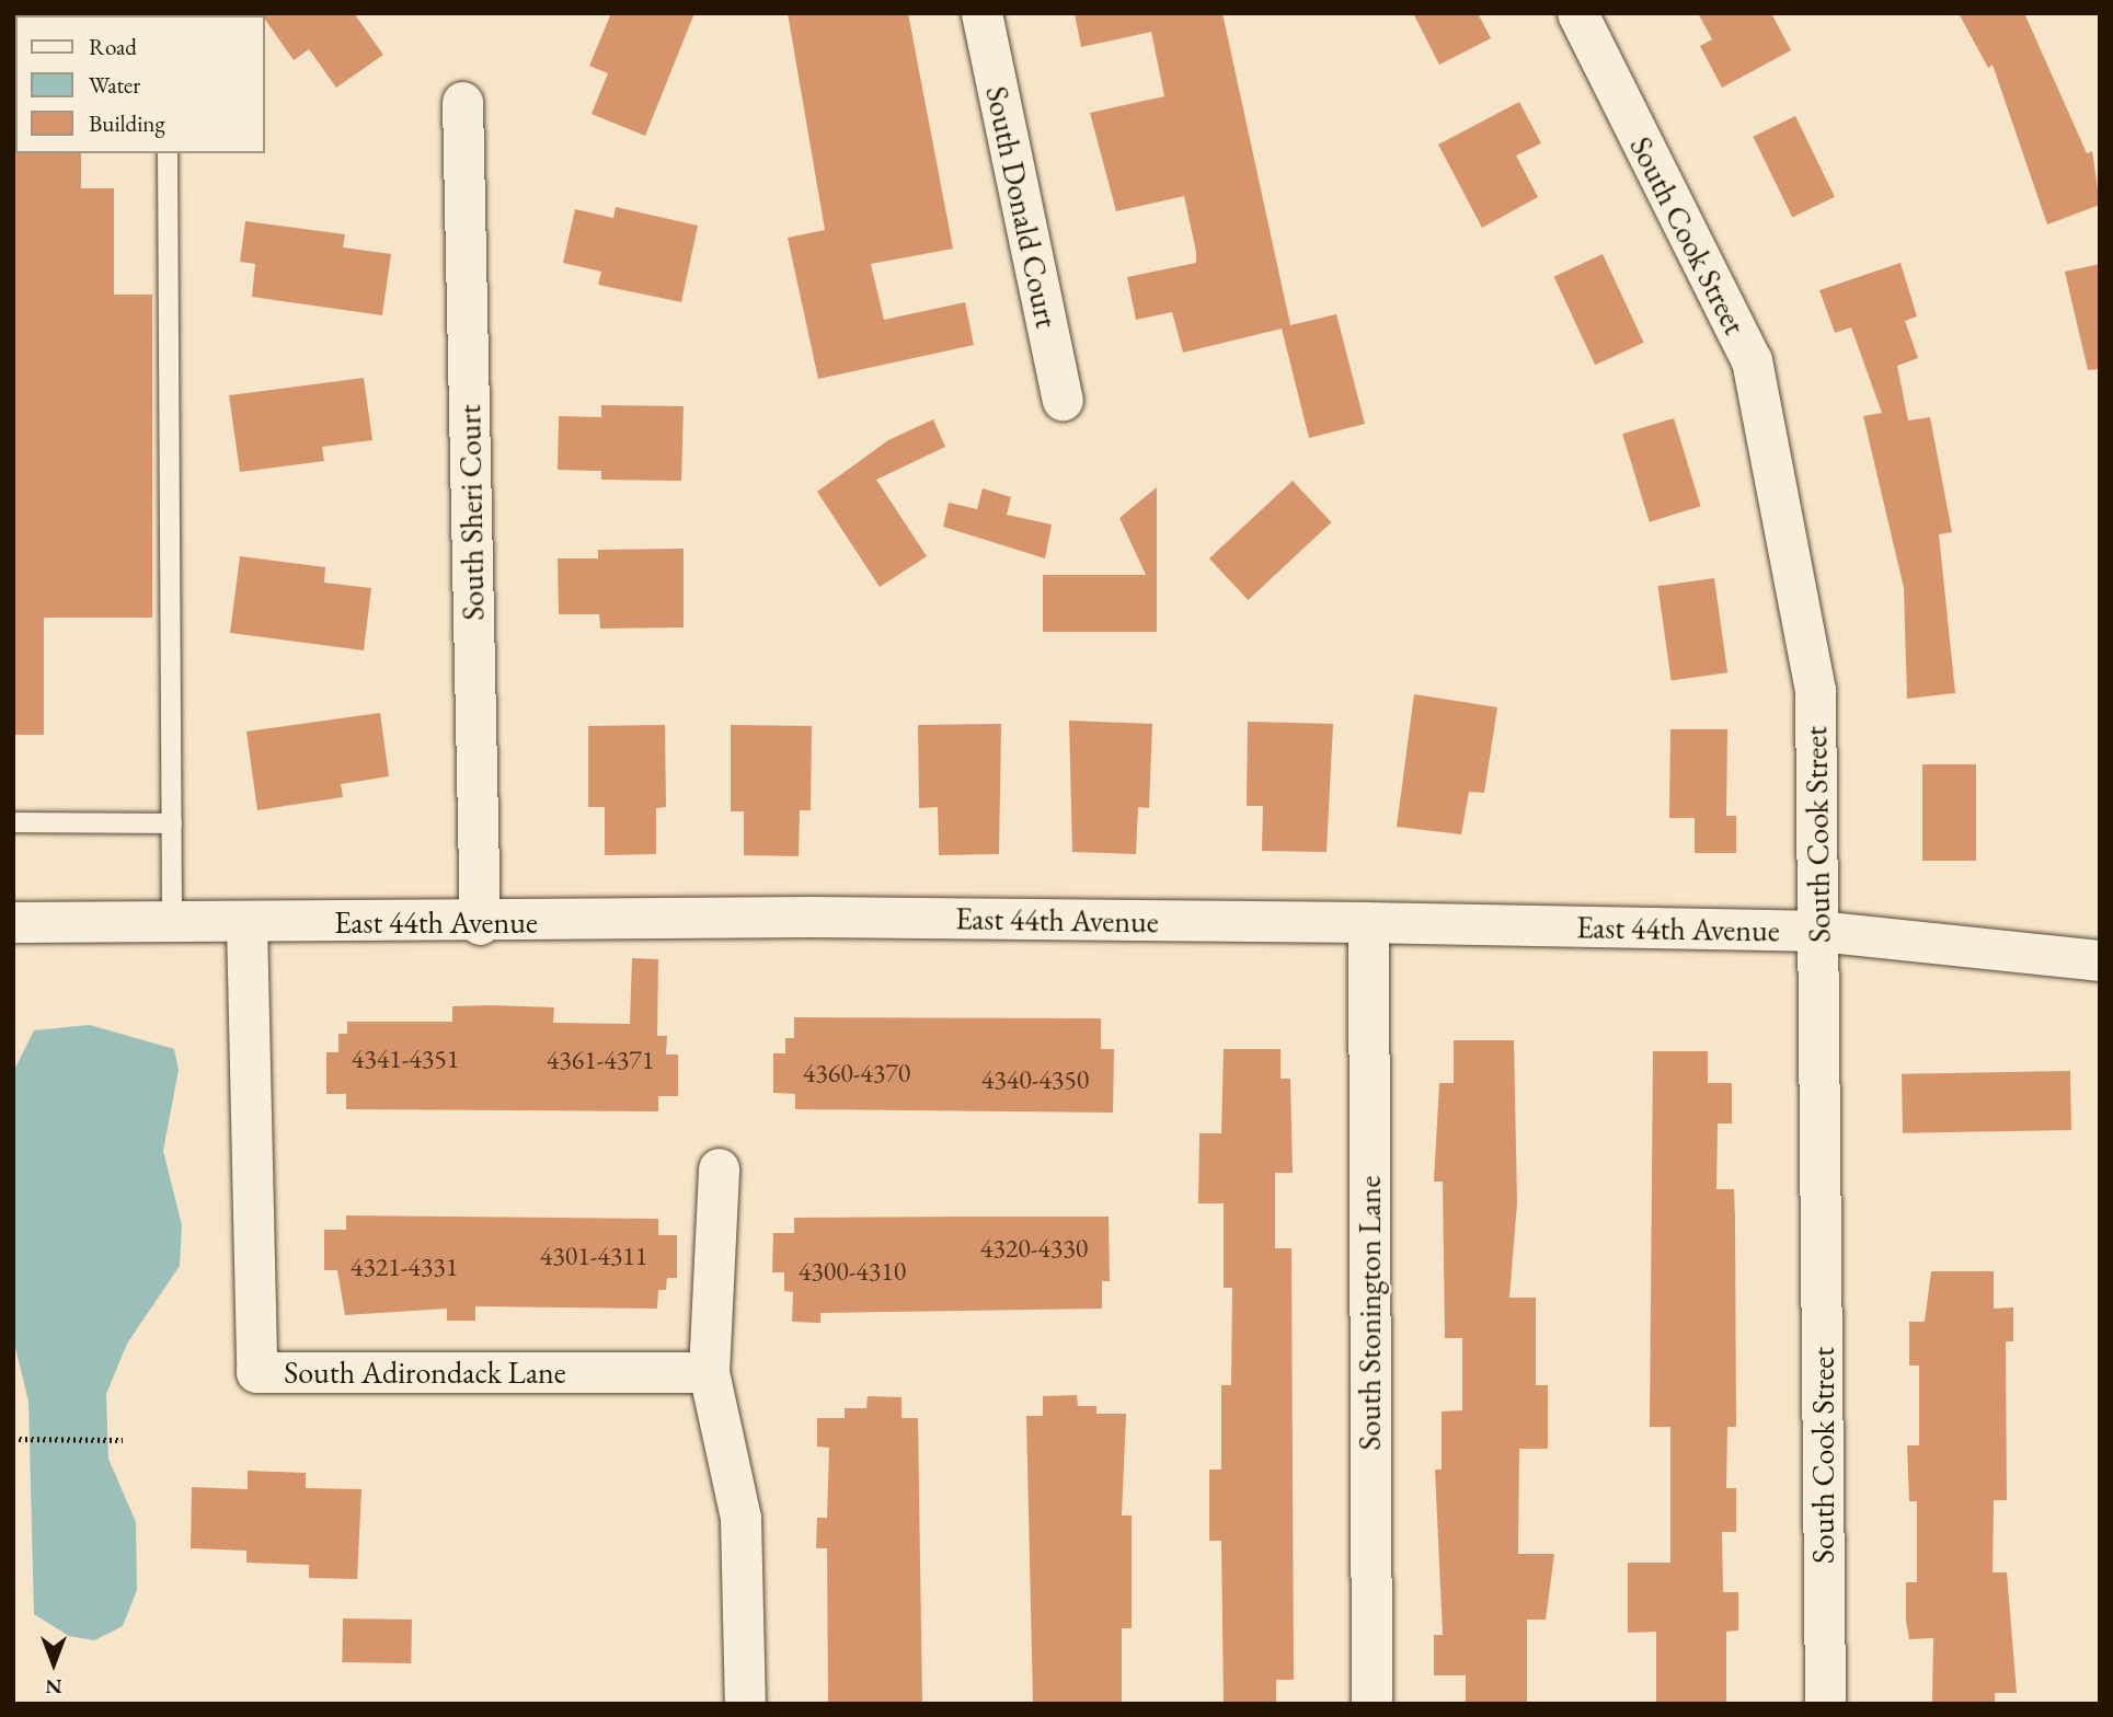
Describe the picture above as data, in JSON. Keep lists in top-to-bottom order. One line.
{"streets":{"street":["South Donald Court","South Cook Street","South Sheri Court","East 44th Avenue","South Stonington Lane","South Adirondack Lane"]},"crossings":[["South Cook Street","East 44th Avenue"],["South Sheri Court","East 44th Avenue"],["East 44th Avenue","South Stonington Lane"],["East 44th Avenue","South Adirondack Lane"]],"house_numbers":["4341-4351","4361-4371","4360-4370","4340-4350","4320-4330","4301-4311","4321-4331","4300-4310"],"legend":["Road","Water","Building"],"north":"bottom"}
